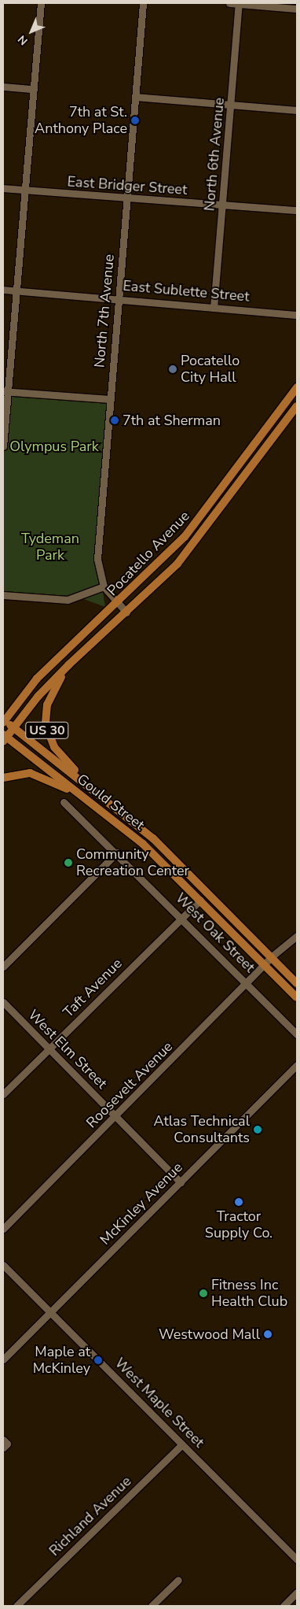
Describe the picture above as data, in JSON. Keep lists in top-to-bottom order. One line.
{"streets":{"main road":["Pocatello Avenue","US 30","Gould Street"],"street":["North 6th Avenue","East Bridger Street","East Sublette Street","North 7th Avenue","West Oak Street","Taft Avenue","West Elm Street","Roosevelt Avenue","McKinley Avenue","West Maple Street","Richland Avenue"]},"crossings":[["North 6th Avenue","East Bridger Street"],["North 6th Avenue","East Sublette Street"],["East Bridger Street","North 7th Avenue"],["East Sublette Street","North 7th Avenue"],["North 7th Avenue","Pocatello Avenue"],["Pocatello Avenue","US 30"],["Pocatello Avenue","Gould Street"],["US 30","Gould Street"],["Gould Street","Taft Avenue"],["Gould Street","Roosevelt Avenue"],["West Oak Street","Taft Avenue"],["West Oak Street","Roosevelt Avenue"],["Taft Avenue","West Elm Street"],["West Elm Street","Roosevelt Avenue"],["West Elm Street","McKinley Avenue"],["McKinley Avenue","West Maple Street"],["West Maple Street","Richland Avenue"]],"parks":["Olympus Park","Tydeman Park"],"places":["7th at St. Anthony Place","Pocatello City Hall","7th at Sherman","Community Recreation Center","Atlas Technical Consultants","Tractor Supply Co.","Fitness Inc Health Club","Westwood Mall","Maple at McKinley"],"north":"bottom left"}
